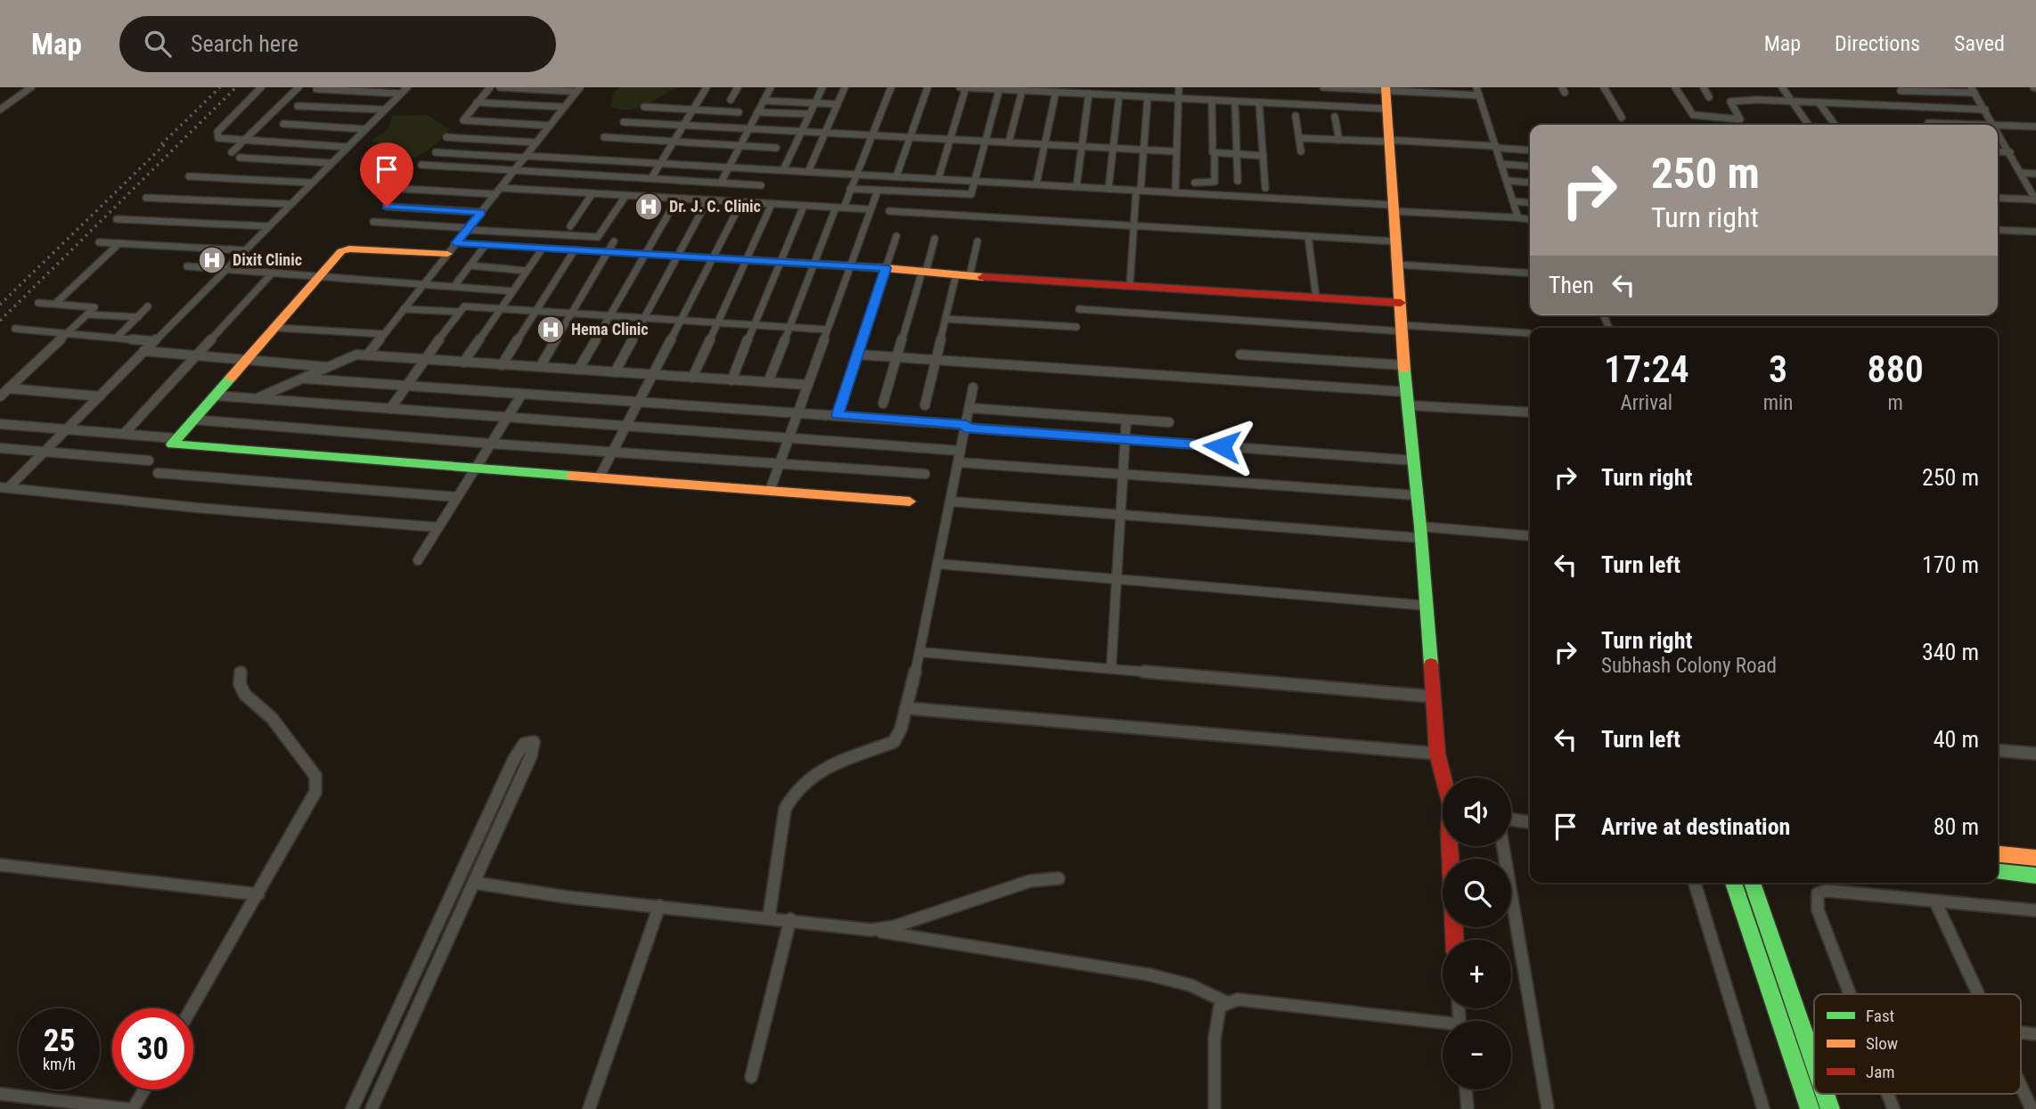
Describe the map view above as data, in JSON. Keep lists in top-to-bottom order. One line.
{"places":{"hospital":["Dr. J. C. Clinic","Dixit Clinic","Hema Clinic"]},"legend":["Fast","Slow","Jam"],"page":{"header":"Map","search":"Search here","nav":["Map","Directions","Saved"],"turn":["250 m","Turn right"],"then":"Then","eta":["17:24","Arrival","3","min","880","m"],"list":[{"name":"Turn right","value":"250 m"},{"name":"Turn left","value":"170 m"},{"name":"Turn right","note":"Subhash Colony Road","value":"340 m"},{"name":"Turn left","value":"40 m"},{"name":"Arrive at destination","value":"80 m"}],"map_buttons":["+","−"],"speed":"25 km/h","limit":"30"}}
